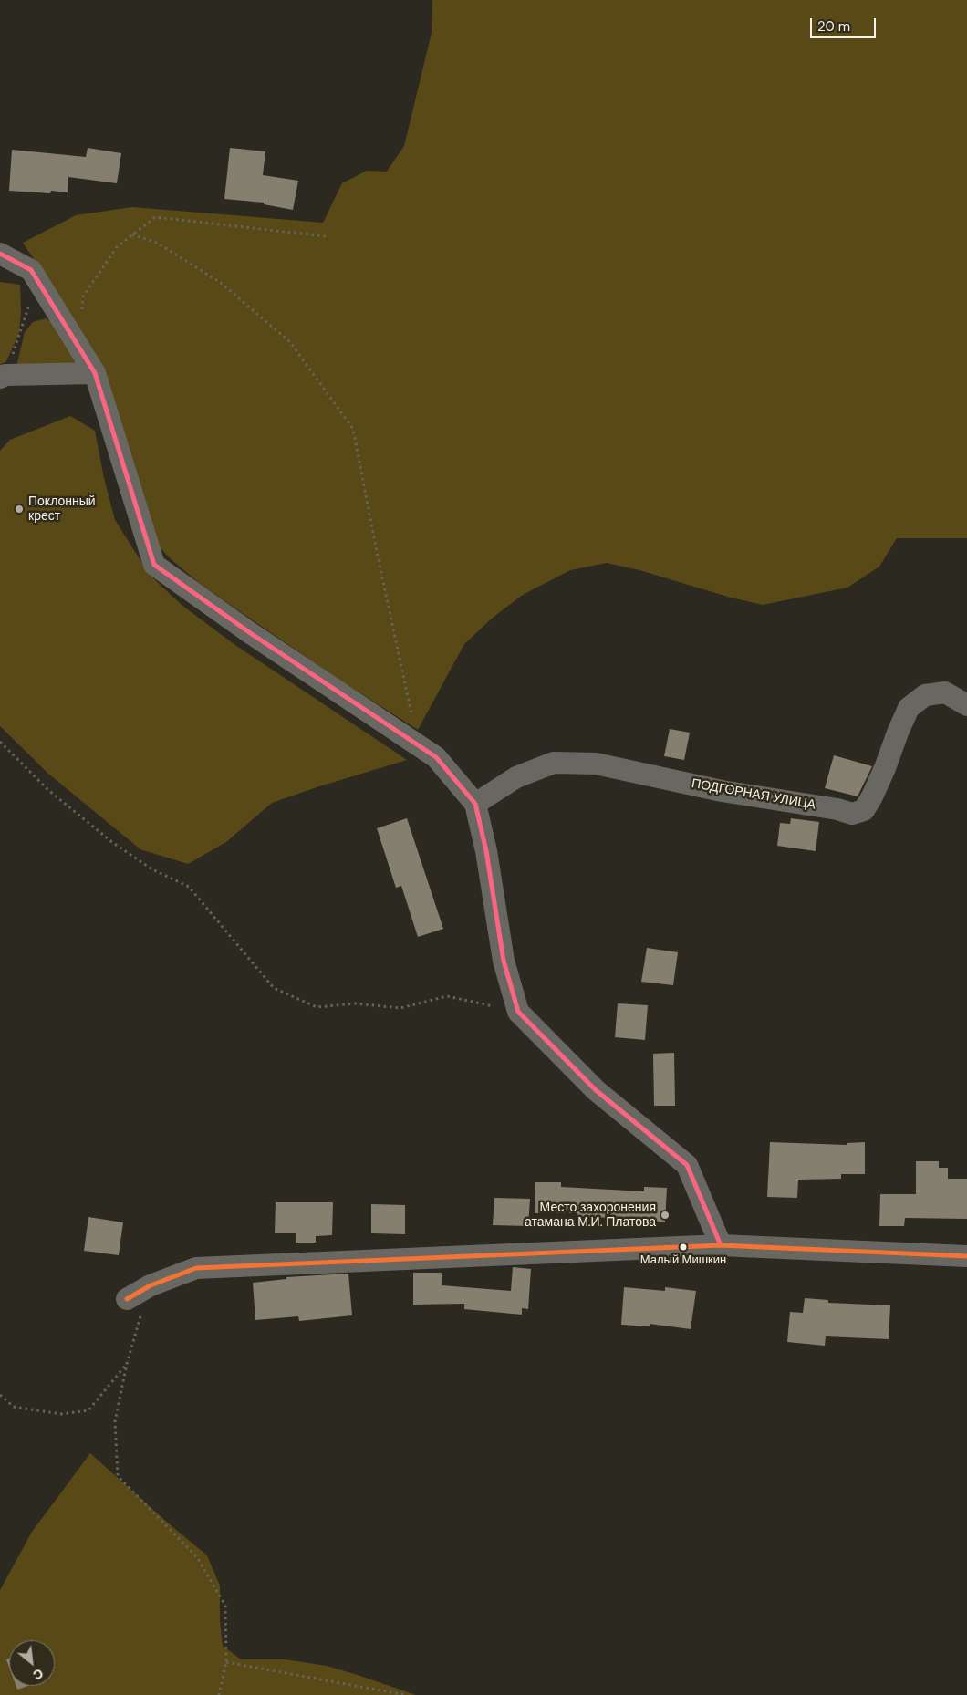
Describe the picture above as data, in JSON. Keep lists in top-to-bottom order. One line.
{"streets":{"street":["ПОДГОРНАЯ УЛИЦА"]},"places":["Поклонный крест","Место захоронения атамана М.И. Платова","Малый Мишкин"],"scale_bar":"20 m","north":"bottom right"}
